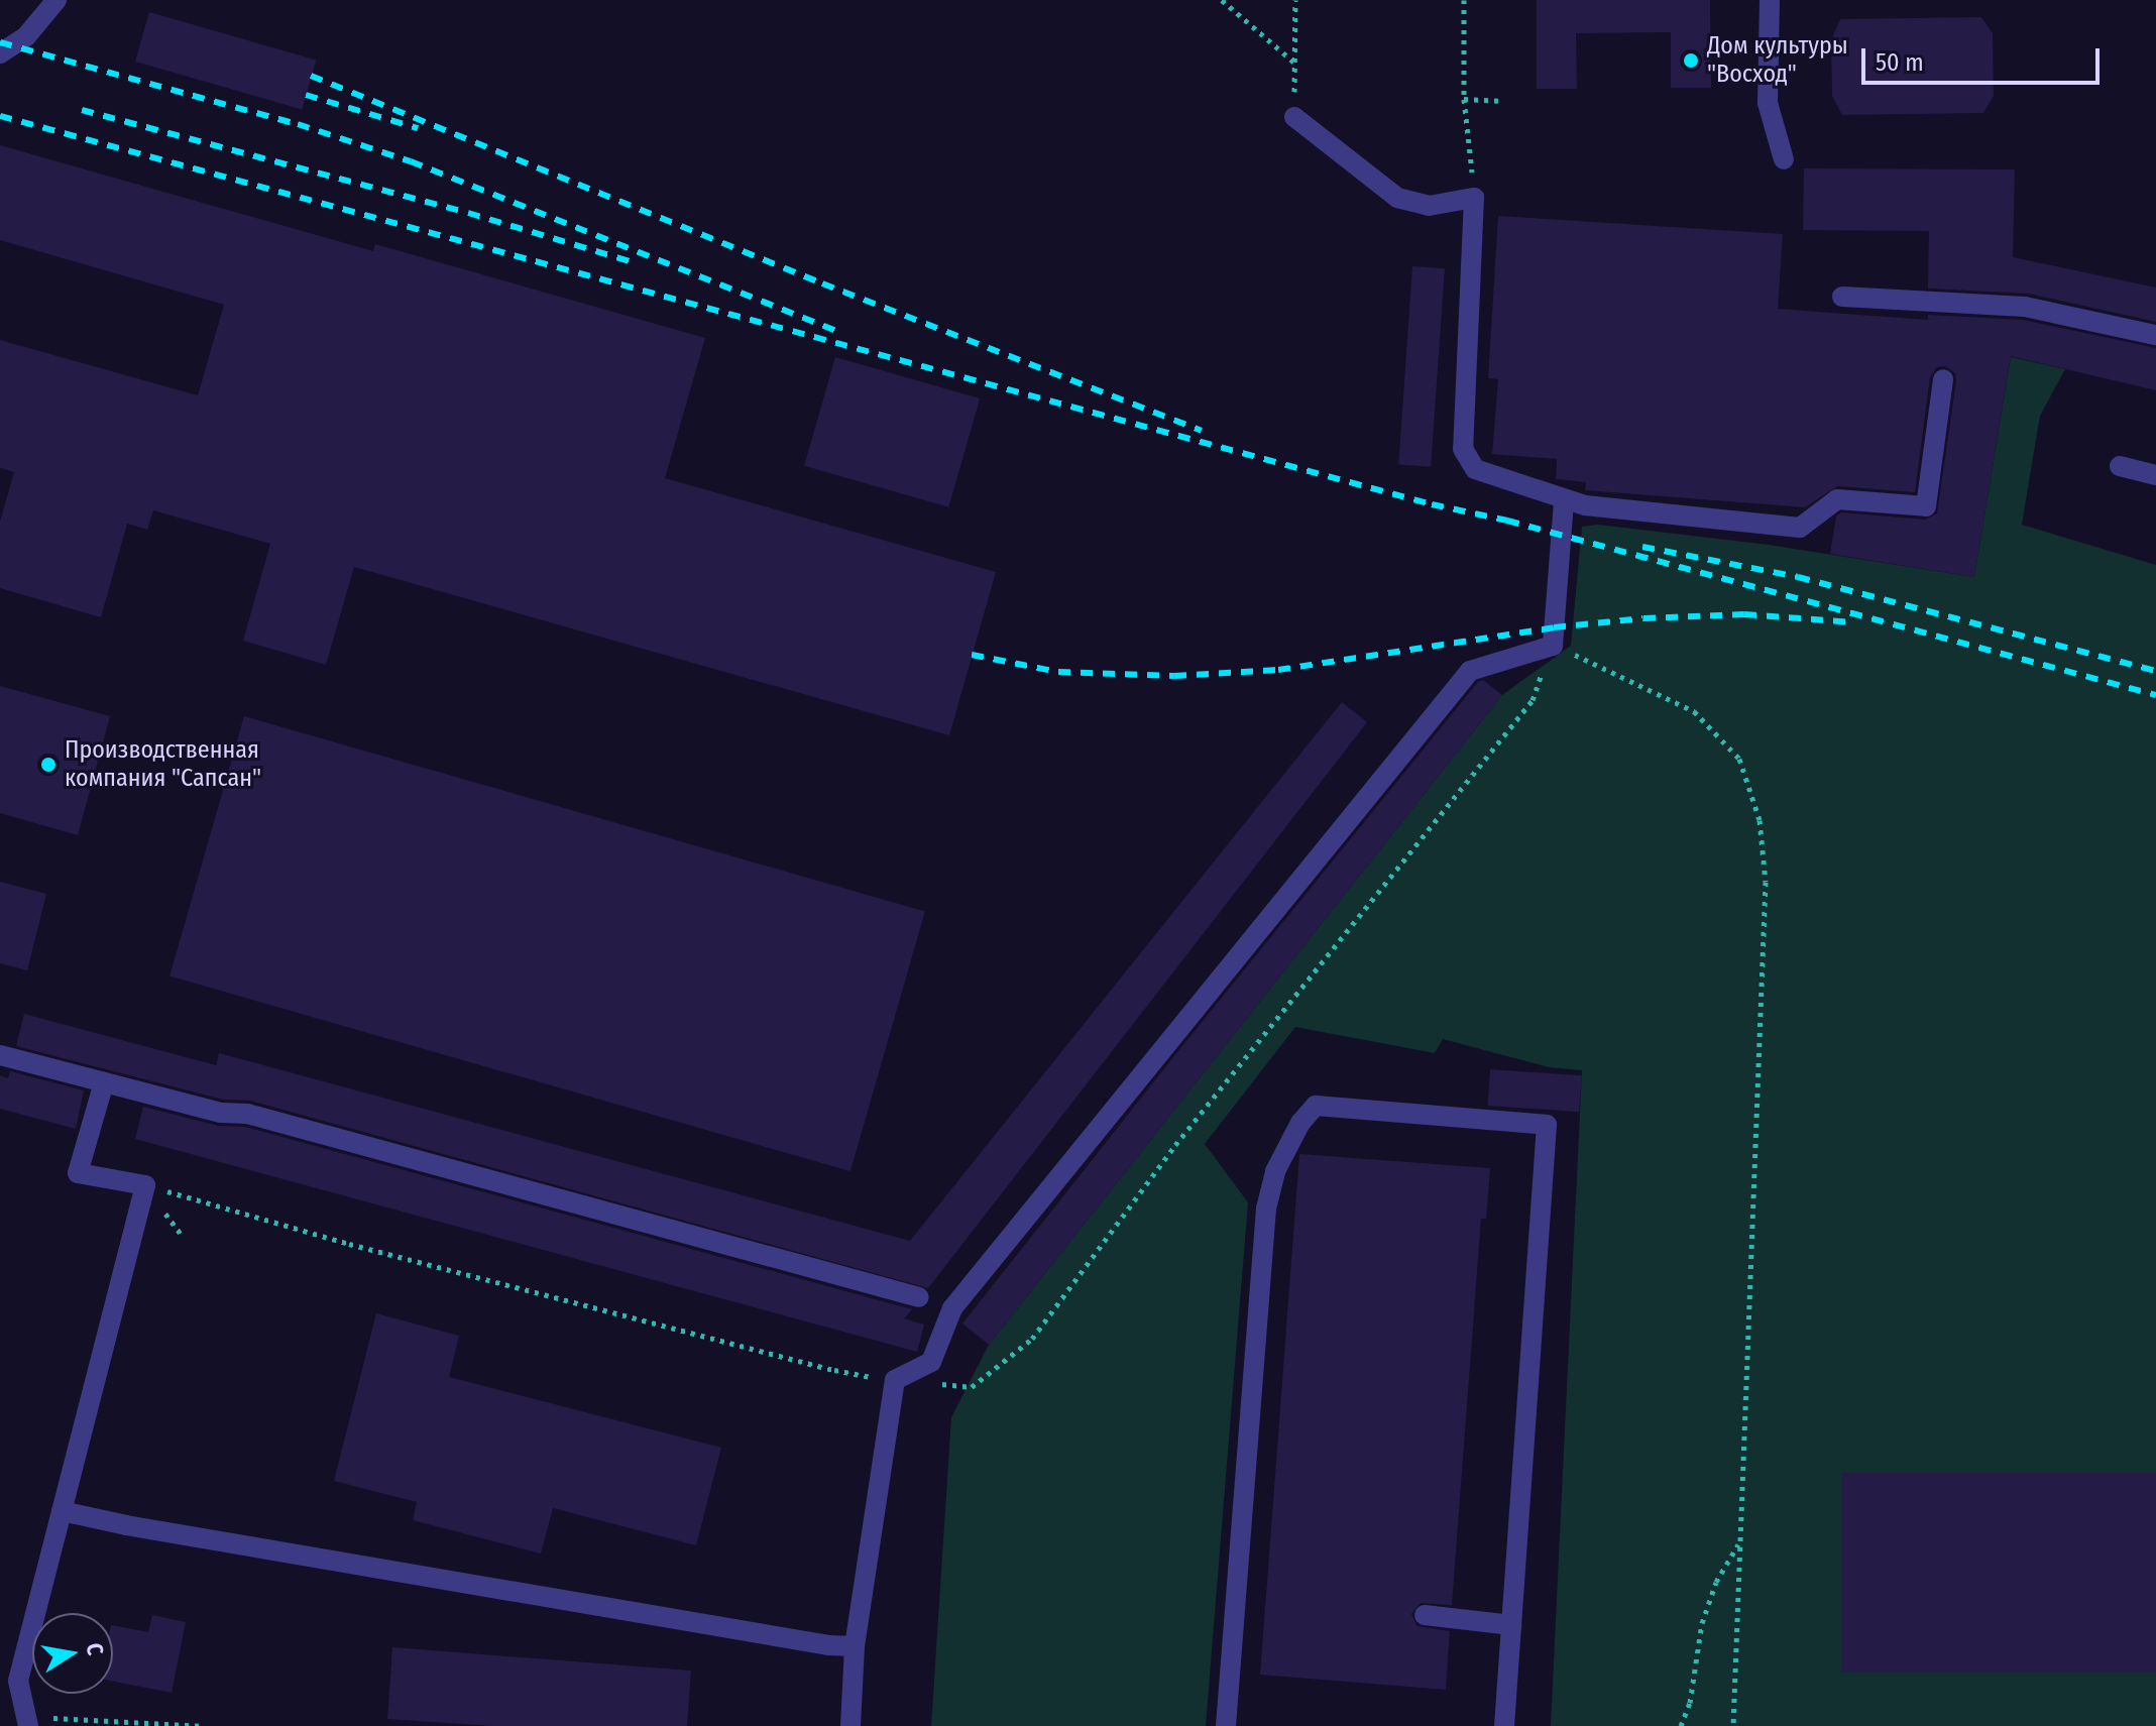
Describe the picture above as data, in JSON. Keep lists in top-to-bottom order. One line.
{"places":["Дом культуры \"Восход\"","Производственная компания \"Сапсан\""],"scale_bar":"50 m","north":"right"}
